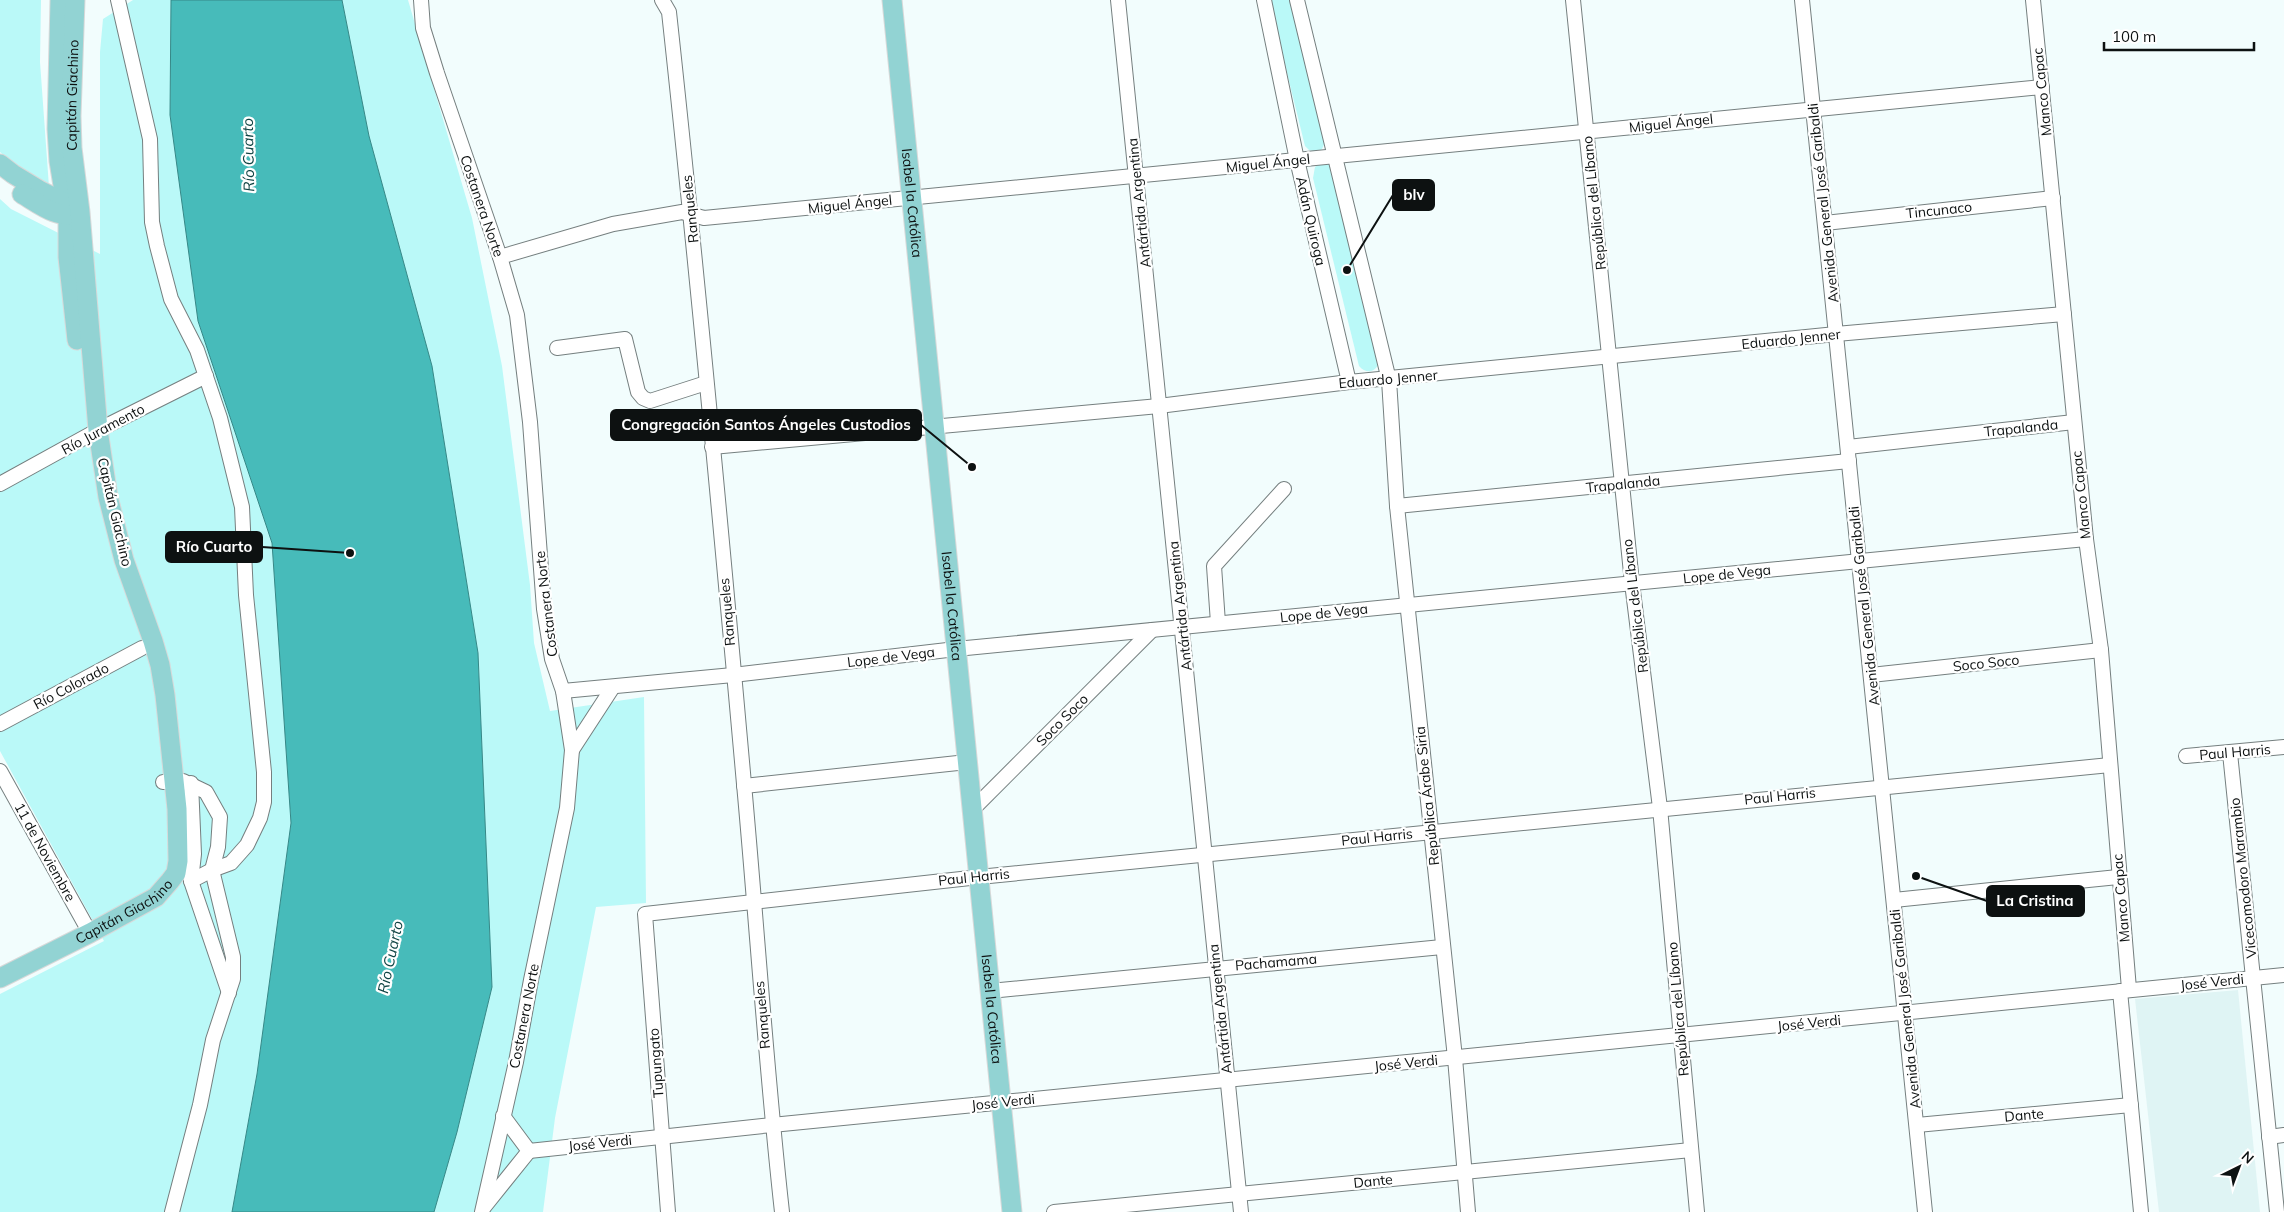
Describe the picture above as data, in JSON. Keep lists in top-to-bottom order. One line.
{"streets":{"main road":["Capitán Giachino","Isabel la Católica"],"street":["Manco Capac","Miguel Ángel","Antártida Argentina","República del Líbano","Avenida General José Garibaldi","Costanera Norte","Ranqueles","Tincunaco","Adán Quiroga","Eduardo Jenner","Trapalanda","Río Juramento","Lope de Vega","Soco Soco","Río Colorado","Paul Harris","República Árabe Siria","11 de Noviembre","Vicecomodoro Marambio","Pachamama","José Verdi","Tupungato","Dante"]},"crossings":[["Manco Capac","Miguel Ángel"],["Manco Capac","Tincunaco"],["Manco Capac","Eduardo Jenner"],["Manco Capac","Trapalanda"],["Manco Capac","Lope de Vega"],["Manco Capac","Soco Soco"],["Manco Capac","Paul Harris"],["Manco Capac","José Verdi"],["Manco Capac","Dante"],["Capitán Giachino","Río Juramento"],["Capitán Giachino","Río Colorado"],["Capitán Giachino","11 de Noviembre"],["Miguel Ángel","Isabel la Católica"],["Miguel Ángel","Antártida Argentina"],["Miguel Ángel","República del Líbano"],["Miguel Ángel","Avenida General José Garibaldi"],["Miguel Ángel","Costanera Norte"],["Miguel Ángel","Ranqueles"],["Miguel Ángel","Adán Quiroga"],["Isabel la Católica","Eduardo Jenner"],["Isabel la Católica","Lope de Vega"],["Isabel la Católica","Soco Soco"],["Isabel la Católica","Paul Harris"],["Isabel la Católica","Pachamama"],["Isabel la Católica","José Verdi"],["Antártida Argentina","Eduardo Jenner"],["Antártida Argentina","Lope de Vega"],["Antártida Argentina","Paul Harris"],["Antártida Argentina","Pachamama"],["Antártida Argentina","José Verdi"],["Antártida Argentina","Dante"],["República del Líbano","Eduardo Jenner"],["República del Líbano","Trapalanda"],["República del Líbano","Lope de Vega"],["República del Líbano","Paul Harris"],["República del Líbano","José Verdi"],["República del Líbano","Dante"],["Avenida General José Garibaldi","Tincunaco"],["Avenida General José Garibaldi","Eduardo Jenner"],["Avenida General José Garibaldi","Trapalanda"],["Avenida General José Garibaldi","Lope de Vega"],["Avenida General José Garibaldi","Soco Soco"],["Avenida General José Garibaldi","Paul Harris"],["Avenida General José Garibaldi","José Verdi"],["Avenida General José Garibaldi","Dante"],["Costanera Norte","Lope de Vega"],["Ranqueles","Eduardo Jenner"],["Ranqueles","Lope de Vega"],["Ranqueles","Paul Harris"],["Ranqueles","José Verdi"],["Adán Quiroga","Eduardo Jenner"],["Eduardo Jenner","República Árabe Siria"],["Trapalanda","República Árabe Siria"],["Lope de Vega","Soco Soco"],["Lope de Vega","República Árabe Siria"],["Paul Harris","República Árabe Siria"],["Paul Harris","Vicecomodoro Marambio"],["Paul Harris","Tupungato"],["República Árabe Siria","Pachamama"],["República Árabe Siria","José Verdi"],["República Árabe Siria","Dante"],["Vicecomodoro Marambio","José Verdi"],["José Verdi","Tupungato"]],"water":["Río Cuarto"],"places":["blv","Congregación Santos Ángeles Custodios","Río Cuarto","La Cristina"],"scale_bar":"100 m","north":"top right"}
